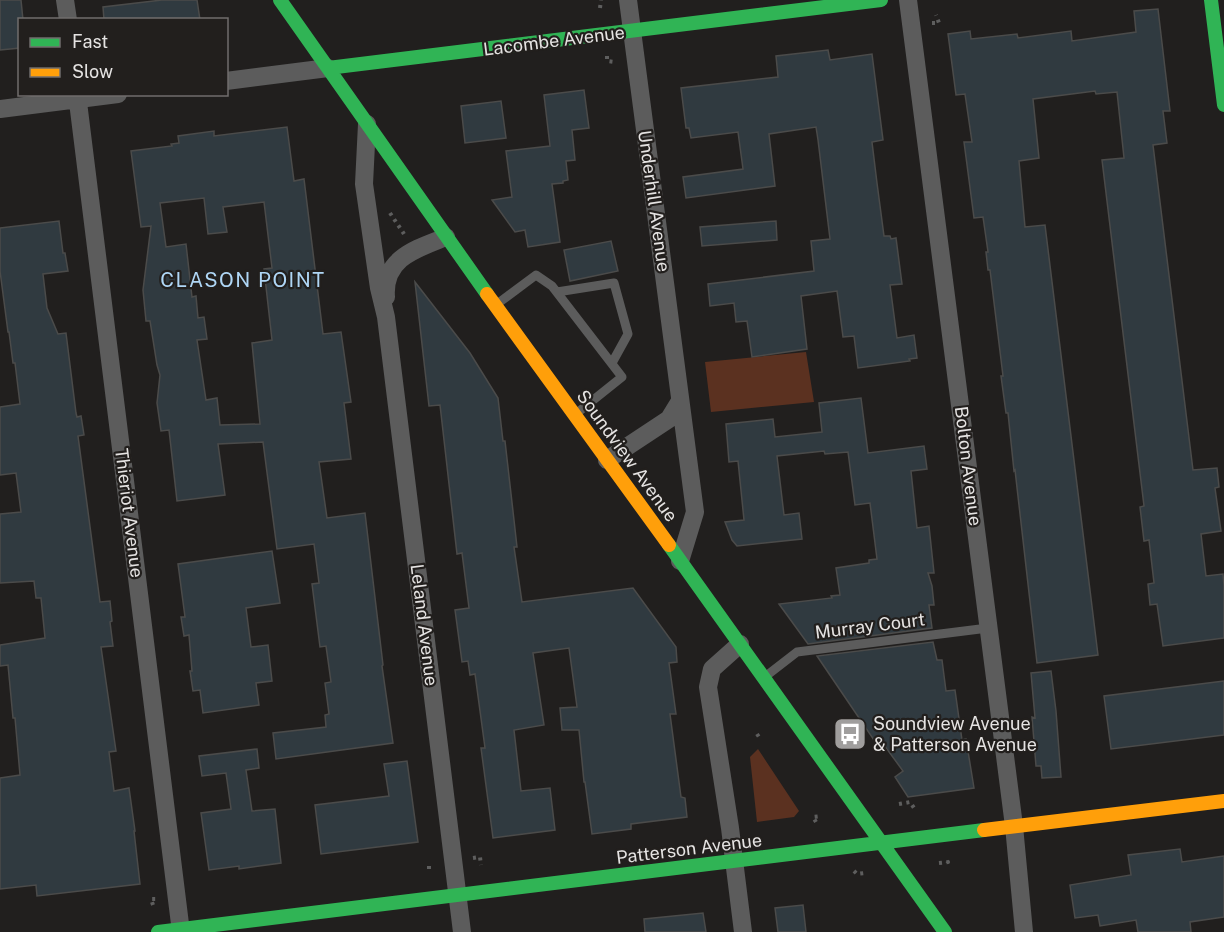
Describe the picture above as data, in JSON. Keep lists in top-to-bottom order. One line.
{"streets":{"main road":["Lacombe Avenue","Soundview Avenue","Patterson Avenue"],"street":["Underhill Avenue","Bolton Avenue","Thieriot Avenue","Leland Avenue"],"lane":["Murray Court"]},"crossings":[["Lacombe Avenue","Underhill Avenue"],["Lacombe Avenue","Soundview Avenue"],["Underhill Avenue","Soundview Avenue"],["Soundview Avenue","Leland Avenue"],["Soundview Avenue","Murray Court"],["Soundview Avenue","Patterson Avenue"],["Bolton Avenue","Murray Court"],["Bolton Avenue","Patterson Avenue"],["Thieriot Avenue","Patterson Avenue"],["Leland Avenue","Patterson Avenue"]],"districts":["CLASON POINT"],"places":{"bus stop":["Soundview Avenue & Patterson Avenue"]},"legend":["Fast","Slow"]}
